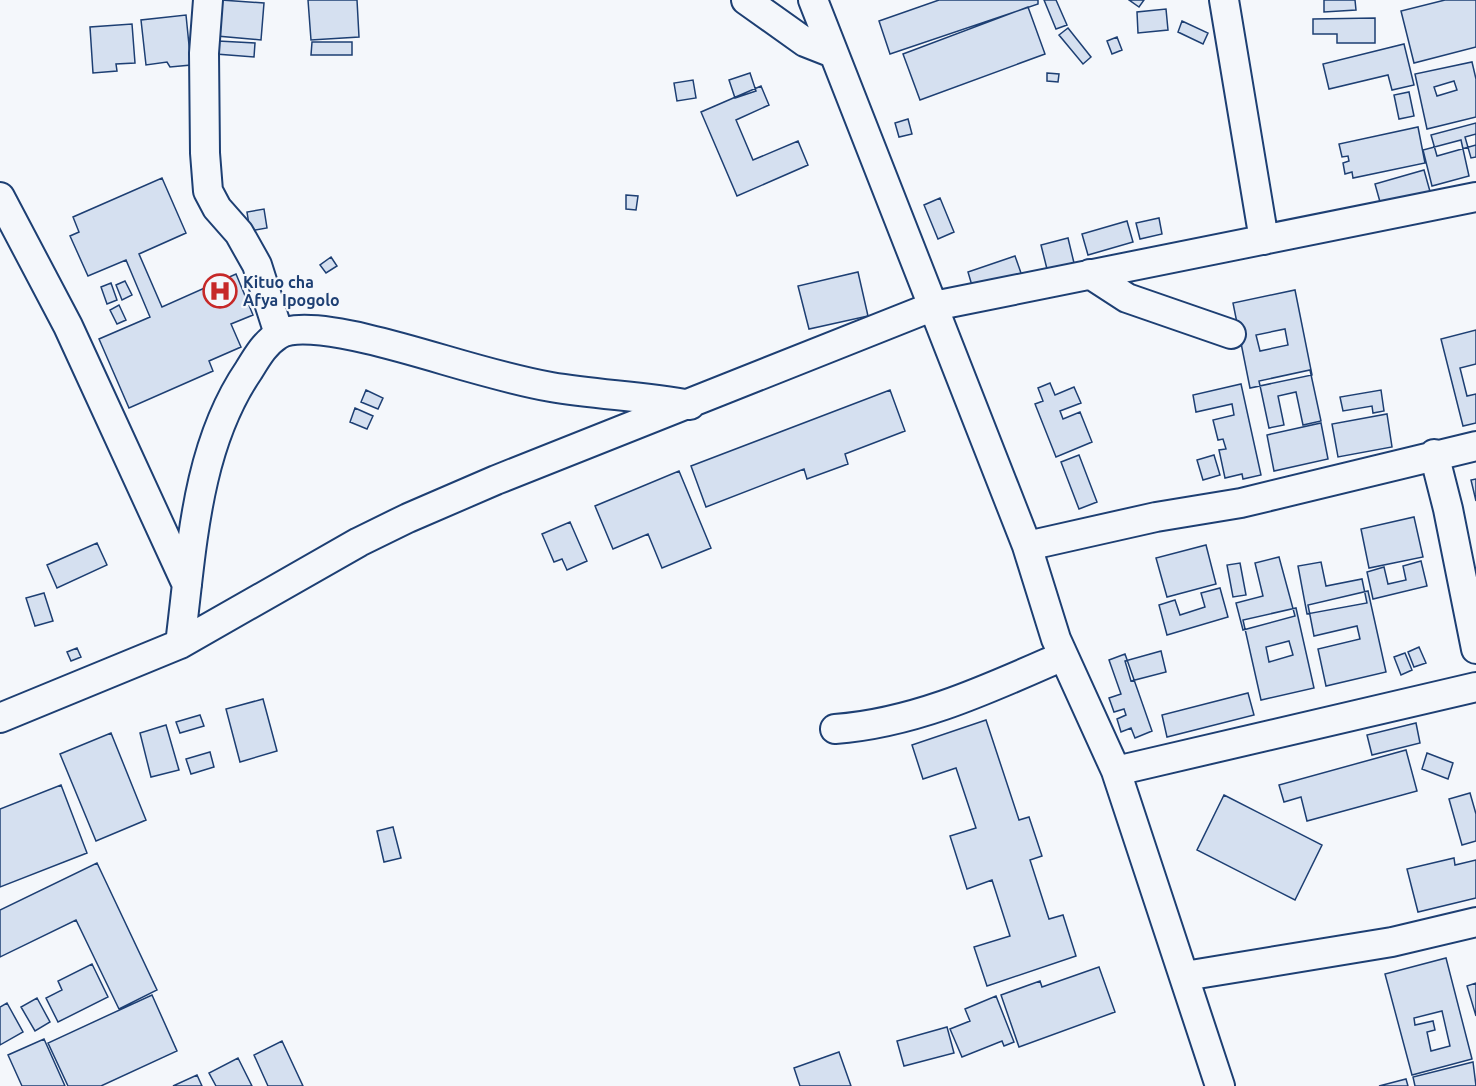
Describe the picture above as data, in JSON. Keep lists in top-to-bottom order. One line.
{"places":{"hospital":["Kituo cha Afya Ipogolo"]}}
